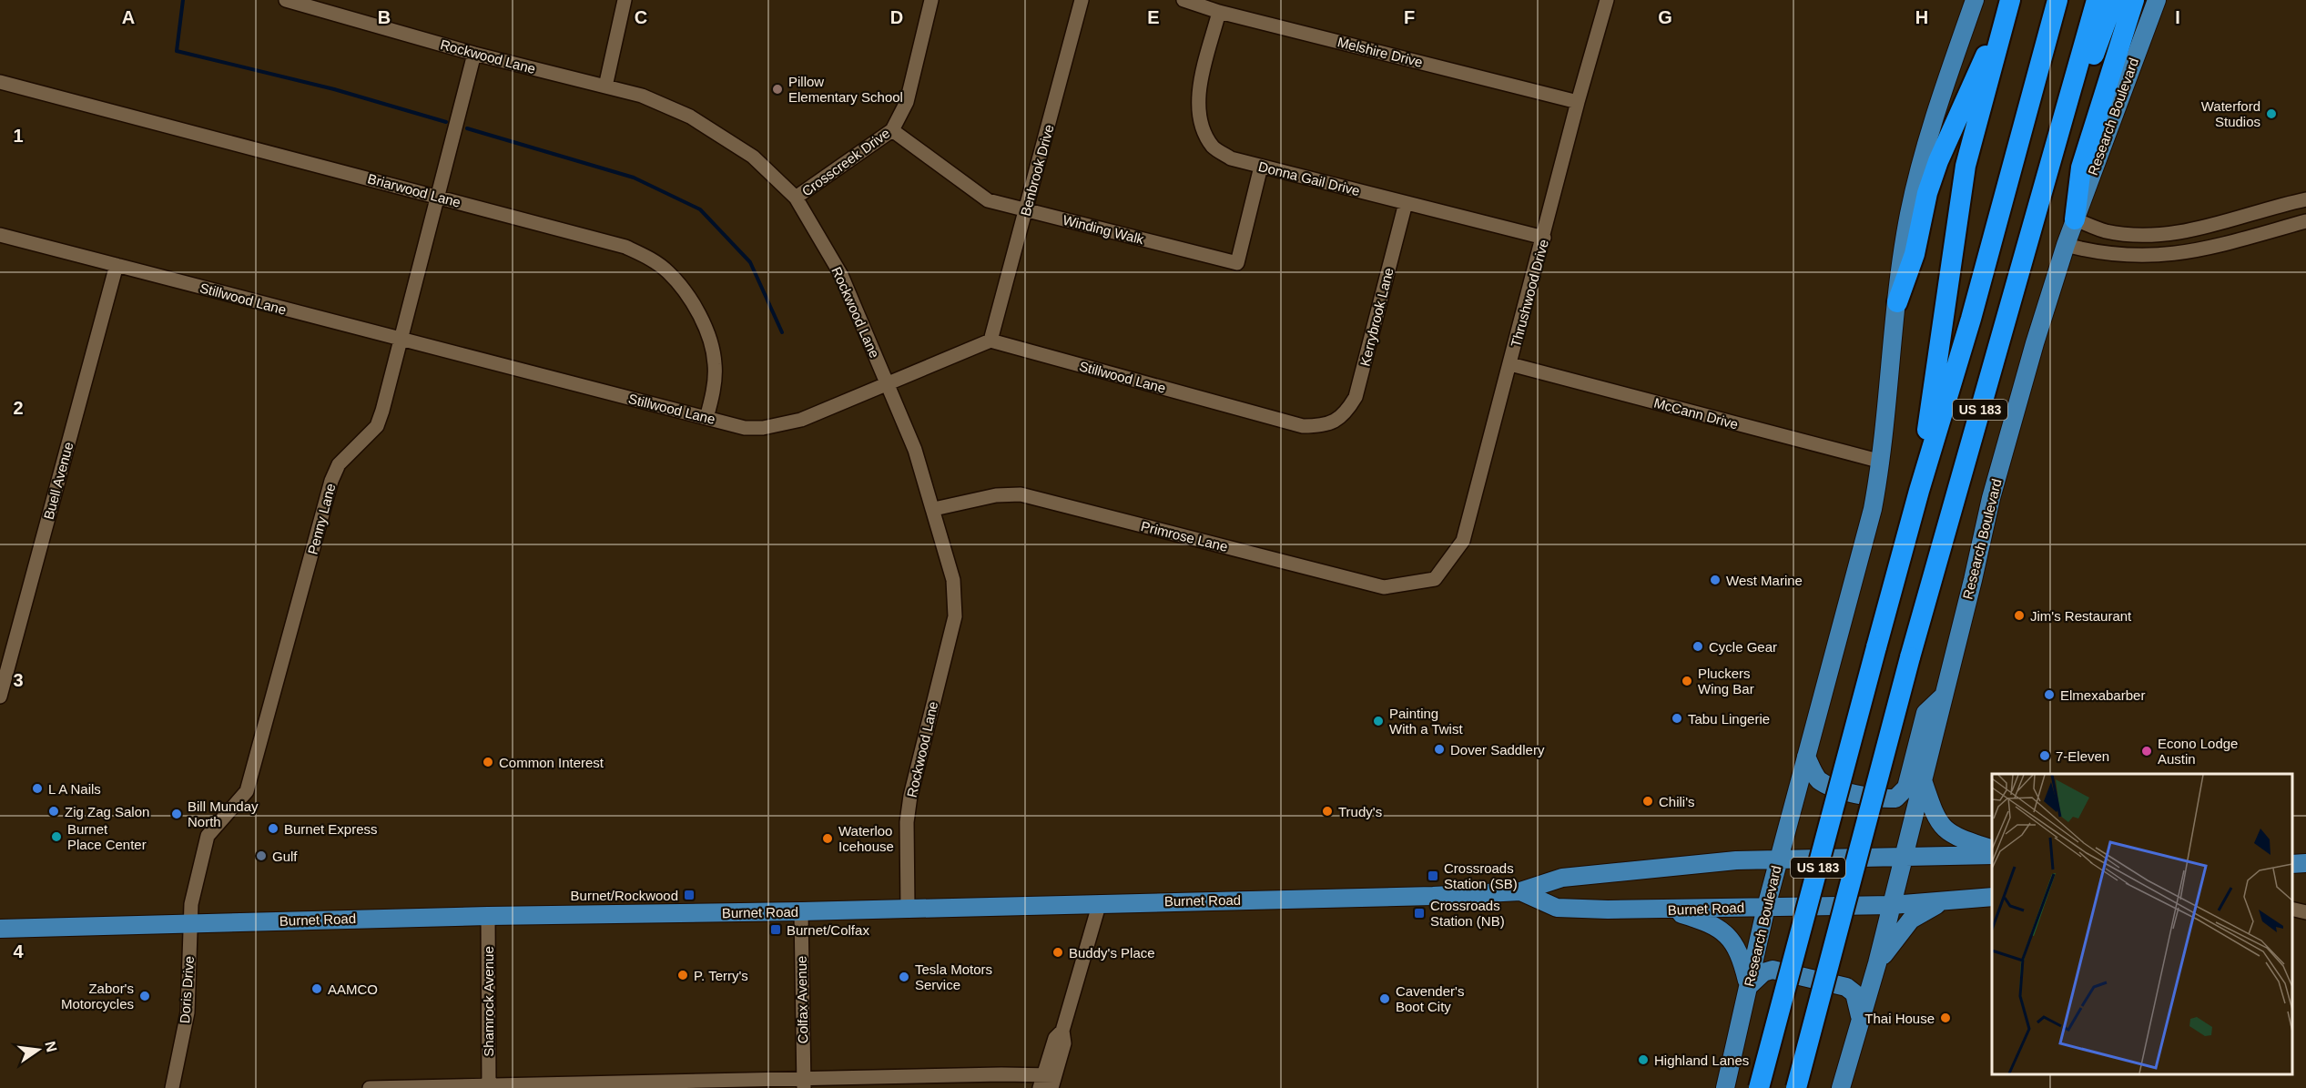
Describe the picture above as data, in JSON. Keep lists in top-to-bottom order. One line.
{"streets":{"highway":["US 183"],"main road":["Research Boulevard","Burnet Road"],"street":["Melshire Drive","Rockwood Lane","Crosscreek Drive","Benbrook Drive","Donna Gail Drive","Briarwood Lane","Winding Walk","Thrushwood Drive","Stillwood Lane","Kerrybrook Lane","McCann Drive","Buell Avenue","Penny Lane","Primrose Lane","Doris Drive","Colfax Avenue","Shamrock Avenue"]},"crossings":[["Melshire Drive","Donna Gail Drive"],["Melshire Drive","Thrushwood Drive"],["Rockwood Lane","Crosscreek Drive"],["Rockwood Lane","Stillwood Lane"],["Rockwood Lane","Penny Lane"],["Rockwood Lane","Primrose Lane"],["Rockwood Lane","Burnet Road"],["Research Boulevard","McCann Drive"],["Research Boulevard","Burnet Road"],["Crosscreek Drive","Winding Walk"],["Benbrook Drive","Winding Walk"],["Benbrook Drive","Stillwood Lane"],["Donna Gail Drive","Winding Walk"],["Donna Gail Drive","Thrushwood Drive"],["Donna Gail Drive","Kerrybrook Lane"],["Briarwood Lane","Stillwood Lane"],["Briarwood Lane","Penny Lane"],["Thrushwood Drive","McCann Drive"],["Thrushwood Drive","Primrose Lane"],["Stillwood Lane","Kerrybrook Lane"],["Stillwood Lane","Buell Avenue"],["Stillwood Lane","Penny Lane"],["Penny Lane","Burnet Road"],["Penny Lane","Doris Drive"],["Burnet Road","Doris Drive"],["Burnet Road","Colfax Avenue"],["Burnet Road","Shamrock Avenue"]],"places":{"other":["Pillow Elementary School","Waterford Studios","West Marine","Jim's Restaurant","Cycle Gear","Pluckers Wing Bar","Elmexabarber","Tabu Lingerie","Painting With a Twist","Dover Saddlery","Econo Lodge Austin","7-Eleven","Common Interest","L A Nails","Chili's","Zig Zag Salon","Trudy's","Bill Munday North","Burnet Express","Burnet Place Center","Waterloo Icehouse","Gulf","Buddy's Place","P. Terry's","Tesla Motors Service","AAMCO","Zabor's Motorcycles","Cavender's Boot City","Thai House","Highland Lanes"],"transit":["Crossroads Station (SB)","Burnet/Rockwood","Crossroads Station (NB)","Burnet/Colfax"]},"north":"right","grid":{"columns":["A","B","C","D","E","F","G","H","I"],"rows":["1","2","3","4"]}}
